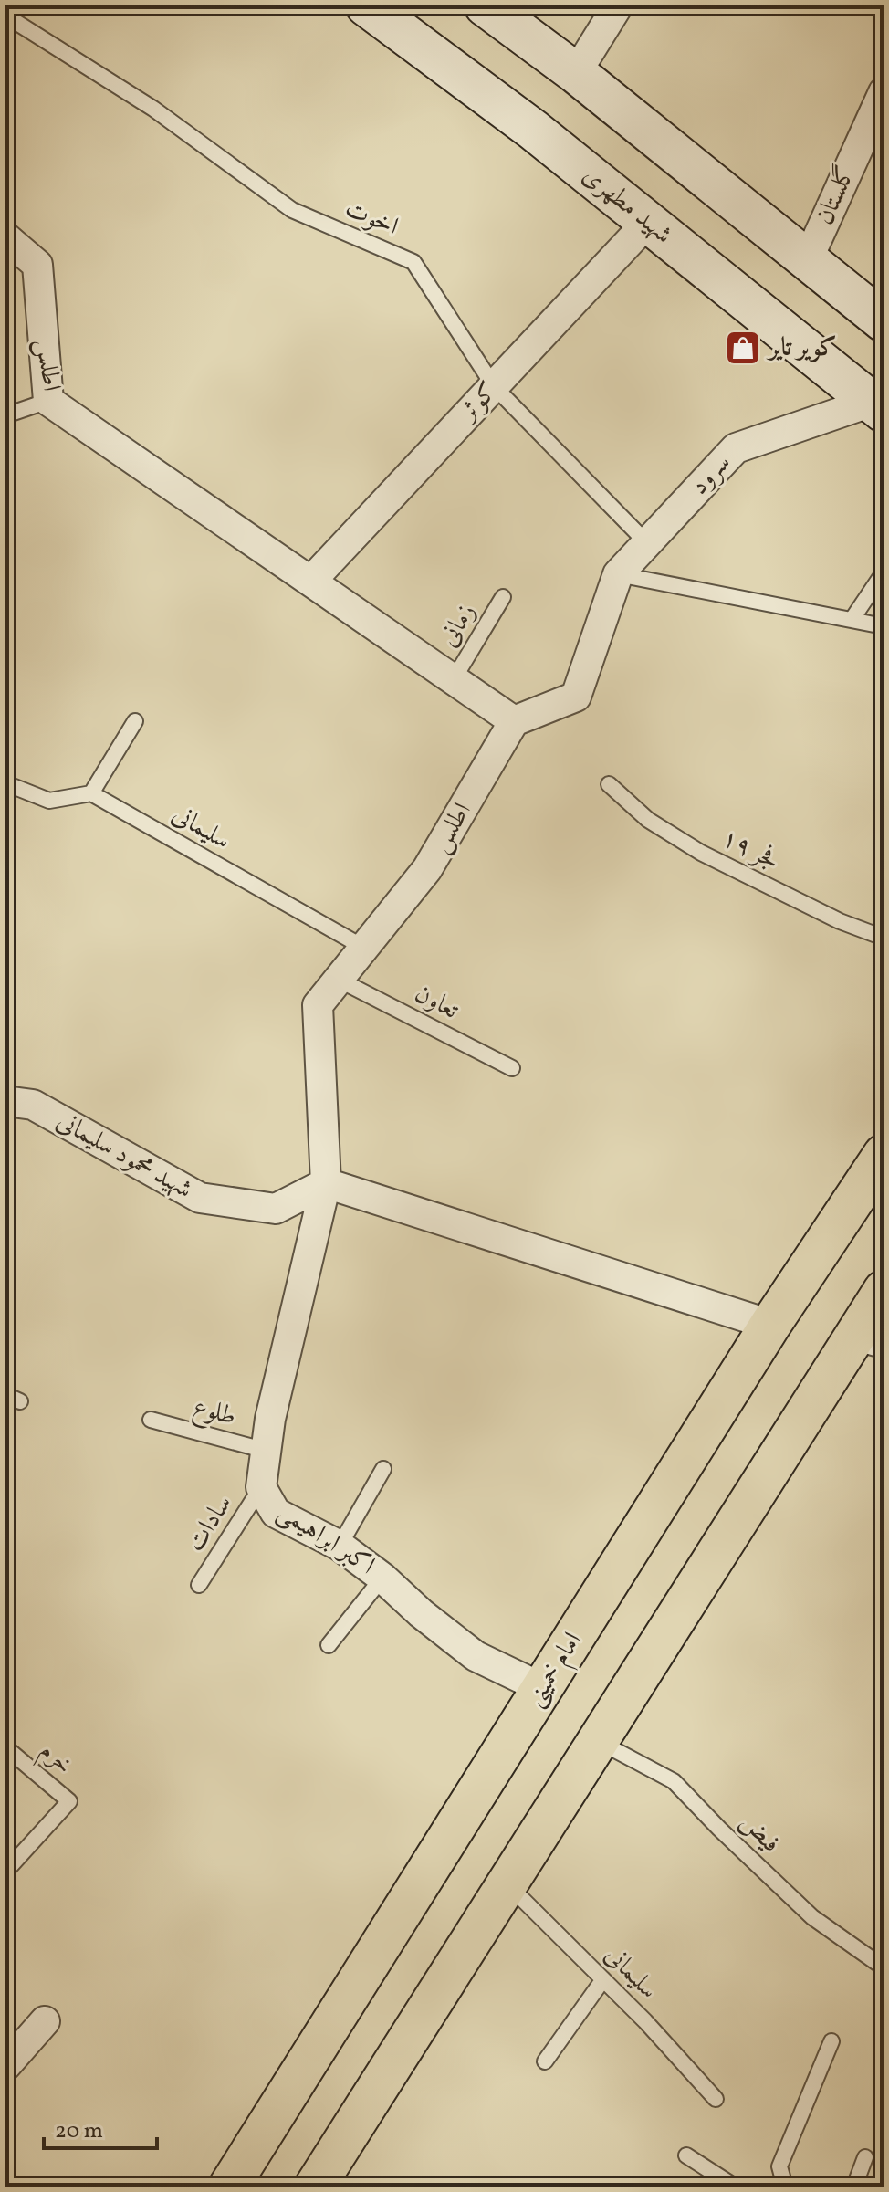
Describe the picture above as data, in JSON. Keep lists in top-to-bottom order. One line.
{"streets":{"main road":["شهید مطهری","امام خمینی"],"street":["گلستان","اطلس","کوثر","سرود","شهید محمود سلیمانی","اکبر ابراهیمی"],"lane":["اخوت","زمانی","سلیمانی","فجر ۱۹","تعاون","طلوع","سادات","خرم","فیض"]},"crossings":[["شهید مطهری","کوثر"],["شهید مطهری","سرود"],["اخوت","کوثر"],["اخوت","سرود"],["اطلس","کوثر"],["اطلس","سرود"],["اطلس","زمانی"],["اطلس","سلیمانی"],["اطلس","تعاون"],["اطلس","شهید محمود سلیمانی"],["اطلس","اکبر ابراهیمی"],["شهید محمود سلیمانی","اکبر ابراهیمی"],["طلوع","اکبر ابراهیمی"],["سادات","اکبر ابراهیمی"],["اکبر ابراهیمی","امام خمینی"]],"places":{"shop":["کویر تایر"]},"scale_bar":"20 m"}
